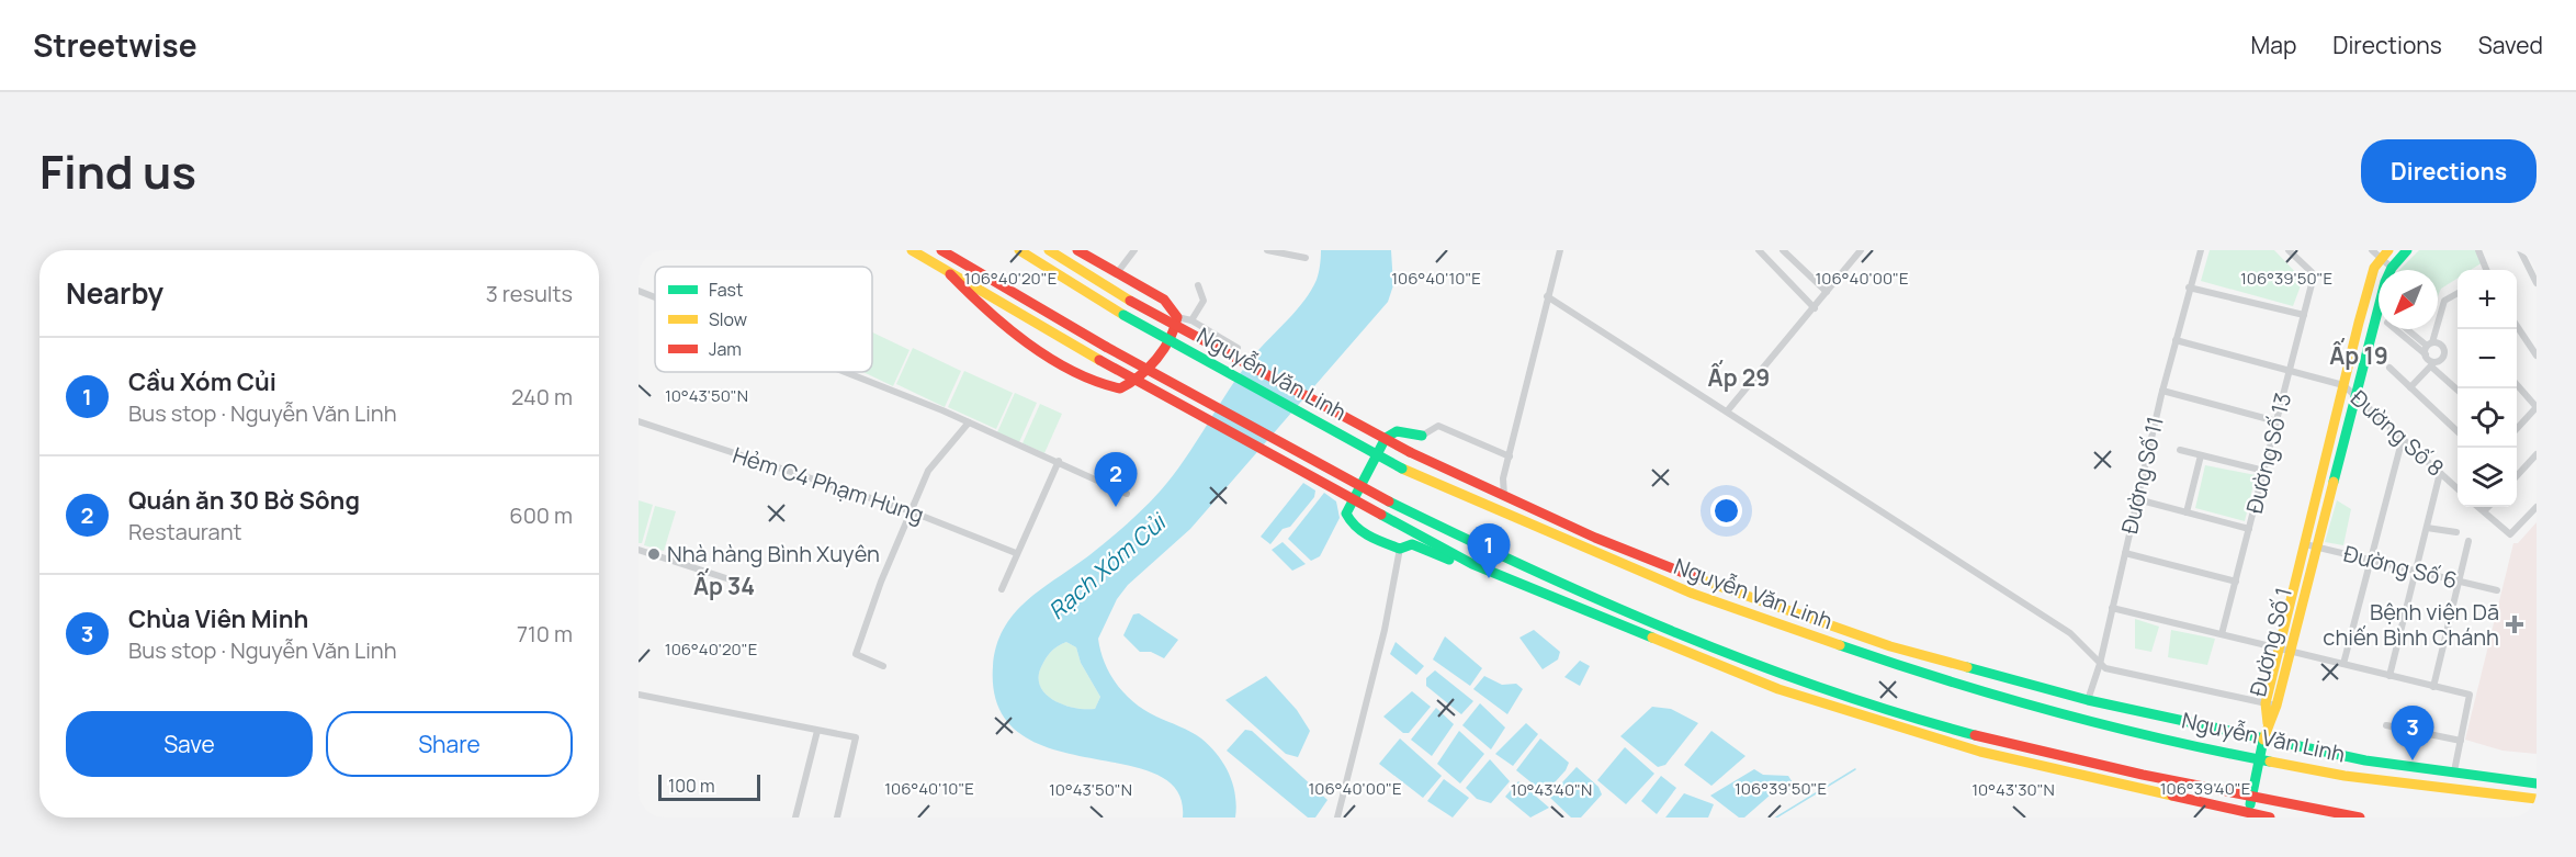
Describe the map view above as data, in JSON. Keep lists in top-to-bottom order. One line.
{"streets":{"main road":["Nguyễn Văn Linh","Đường Số 1"],"street":["Đường Số 8","Đường Số 13","Đường Số 11","Hẻm C4 Phạm Hùng","Đường Số 6"]},"crossings":[["Nguyễn Văn Linh","Đường Số 11"],["Nguyễn Văn Linh","Đường Số 1"],["Đường Số 8","Đường Số 13"],["Đường Số 8","Đường Số 11"],["Đường Số 8","Đường Số 1"],["Đường Số 6","Đường Số 1"]],"districts":["Ấp 19","Ấp 29","Ấp 34"],"water":["Rạch Xóm Củi"],"places":{"other":["Nhà hàng Bình Xuyên"],"health":["Bệnh viện Dã chiến Bình Chánh"]},"legend":["Fast","Slow","Jam"],"scale_bar":"100 m","north":"bottom left","page":{"header":"Streetwise","nav":["Map","Directions","Saved"],"title":"Find us","buttons":["Directions",["Save","Share"]],"heading":["Nearby","3 results"],"map_buttons":["+","−"],"list":[{"mark":"1","name":"Cầu Xóm Củi","note":"Bus stop · Nguyễn Văn Linh","value":"240 m"},{"mark":"2","name":"Quán ăn 30 Bờ Sông","note":"Restaurant","value":"600 m"},{"mark":"3","name":"Chùa Viên Minh","note":"Bus stop · Nguyễn Văn Linh","value":"710 m"}],"pins":["2","1","3"],"scale":"100 m"},"coordinates":["106°40'20\"E","106°40'10\"E","106°40'00\"E","106°39'50\"E","10°43'50\"N","106°39'40\"E","10°43'40\"N","10°43'30\"N"]}
